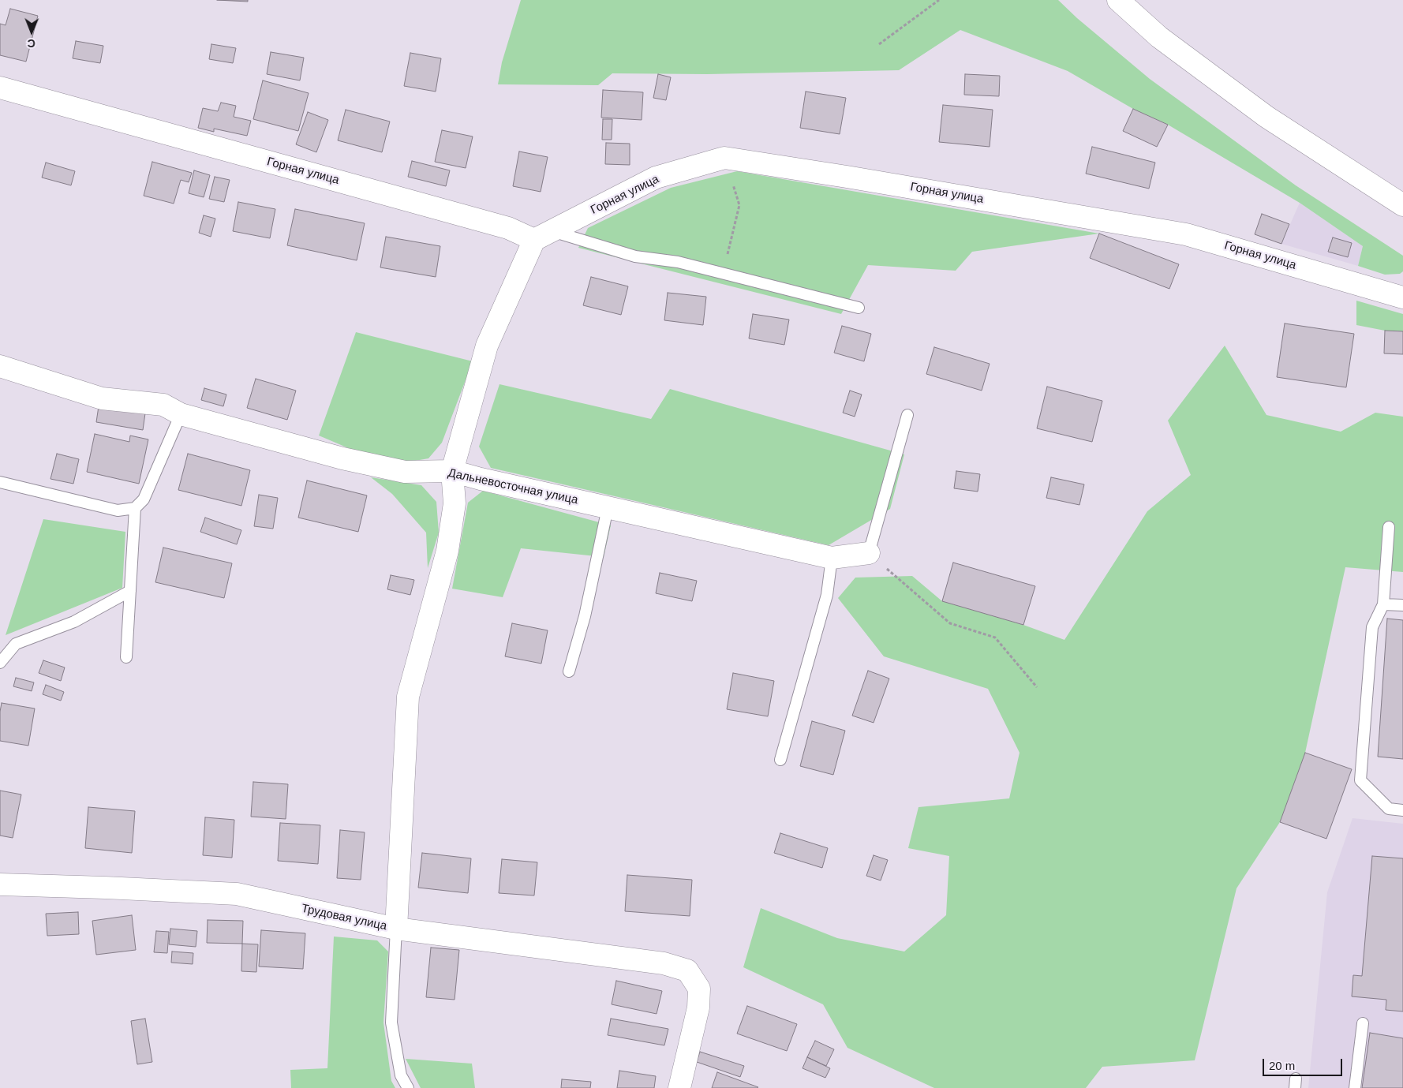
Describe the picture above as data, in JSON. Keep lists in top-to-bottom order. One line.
{"streets":{"street":["Горная улица","Дальневосточная улица","Трудовая улица"]},"scale_bar":"20 m","north":"bottom"}
